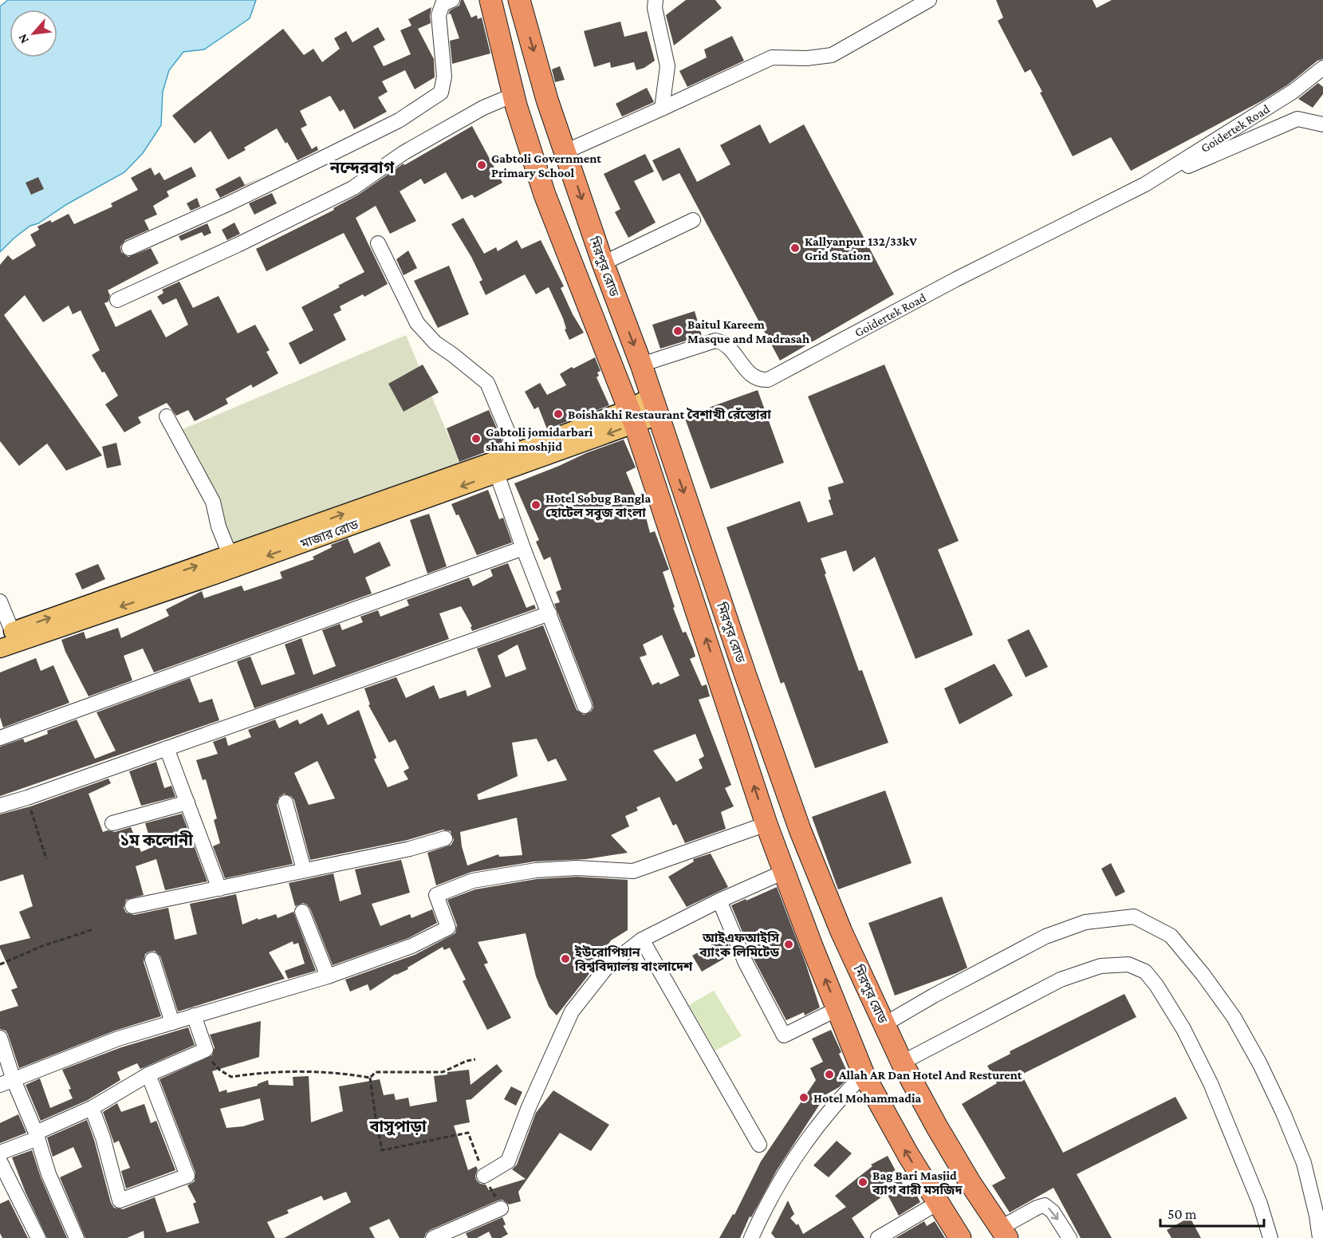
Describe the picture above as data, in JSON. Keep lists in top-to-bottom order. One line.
{"streets":{"highway":["মিরপুর রোড"],"main road":["মাজার রোড"],"street":["Goidertek Road"]},"crossings":[["Goidertek Road","মিরপুর রোড"],["মিরপুর রোড","মাজার রোড"]],"districts":["নন্দেরবাগ","১ম কলোনী","বাসুপাড়া"],"places":["Gabtoli Government Primary School","Kallyanpur 132/33kV Grid Station","Baitul Kareem Masque and Madrasah","Boishakhi Restaurant বৈশাখী রেঁস্তোরা","Gabtoli jomidarbari shahi moshjid","Hotel Sobug Bangla হোটেল সবুজ বাংলা","আইএফআইসি ব্যাংক লিমিটেড","ইউরোপিয়ান বিশ্ববিদ্যালয় বাংলাদেশ","Allah AR Dan Hotel And Resturent","Hotel Mohammadia","Bag Bari Masjid ব্যাগ বারী মসজিদ"],"scale_bar":"50 m","north":"bottom left"}
